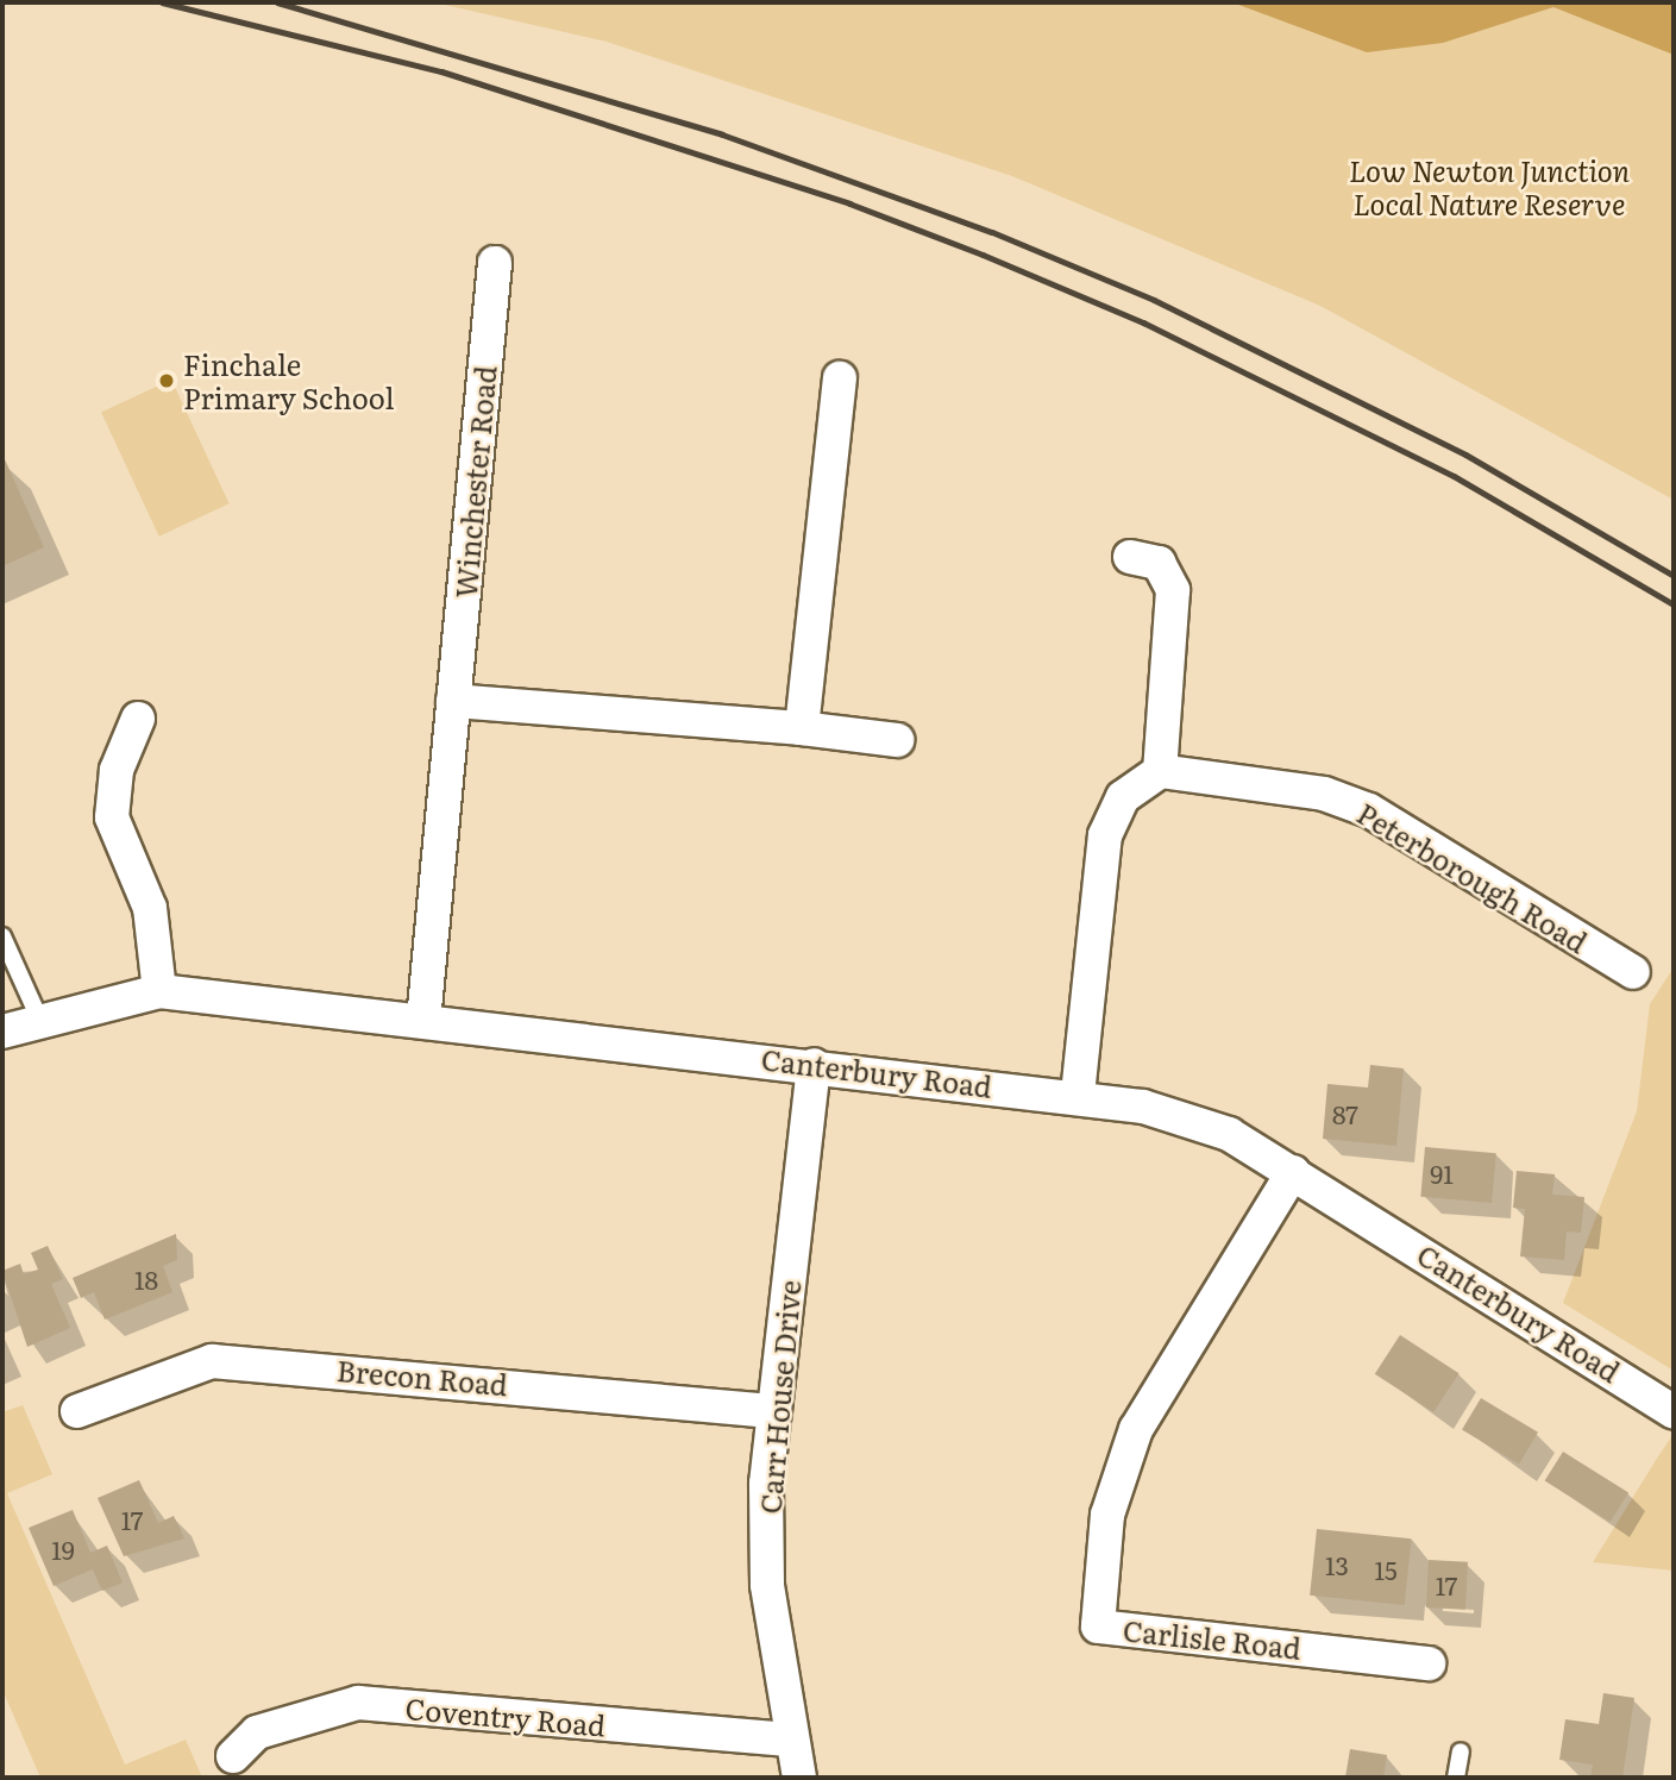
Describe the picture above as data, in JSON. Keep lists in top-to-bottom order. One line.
{"streets":{"street":["Winchester Road","Peterborough Road","Canterbury Road","Brecon Road","Carr House Drive","Carlisle Road","Coventry Road"]},"crossings":[["Winchester Road","Canterbury Road"],["Canterbury Road","Carr House Drive"],["Canterbury Road","Carlisle Road"],["Brecon Road","Carr House Drive"],["Carr House Drive","Coventry Road"]],"parks":["Low Newton Junction Local Nature Reserve"],"places":["Finchale Primary School"],"house_numbers":["87","91","18","17","19","13","15","17"]}
